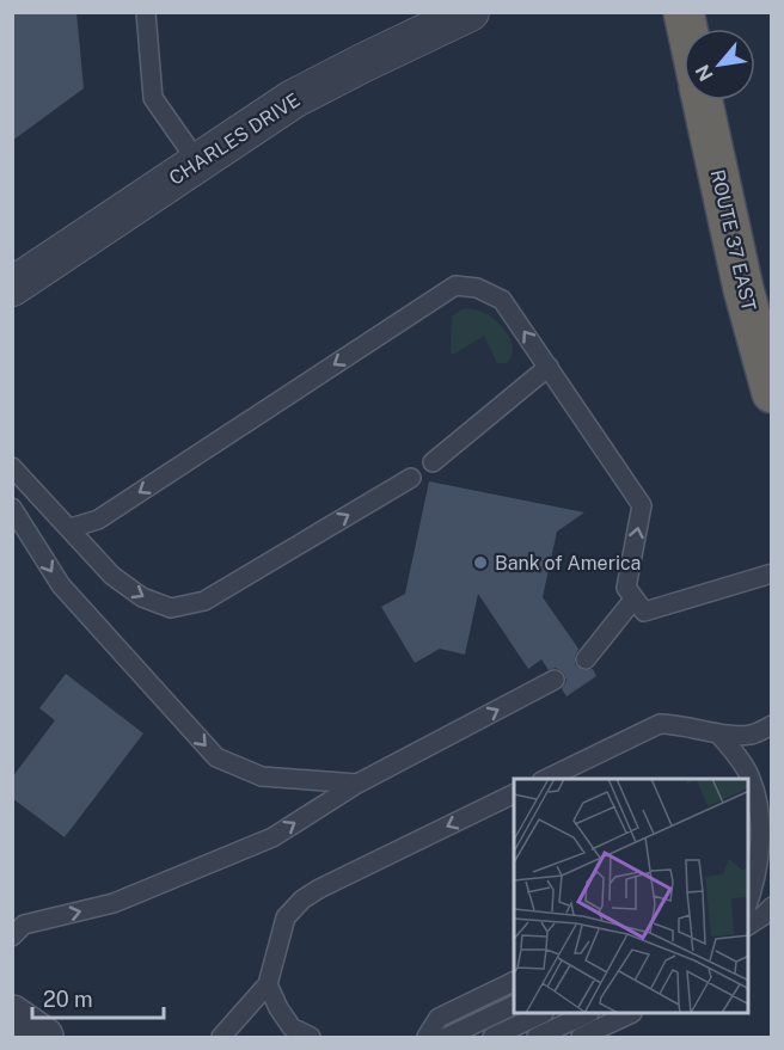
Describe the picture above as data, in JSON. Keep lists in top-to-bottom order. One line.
{"streets":{"highway":["ROUTE 37 EAST"],"street":["CHARLES DRIVE"]},"places":["Bank of America"],"scale_bar":"20 m","north":"bottom left"}
